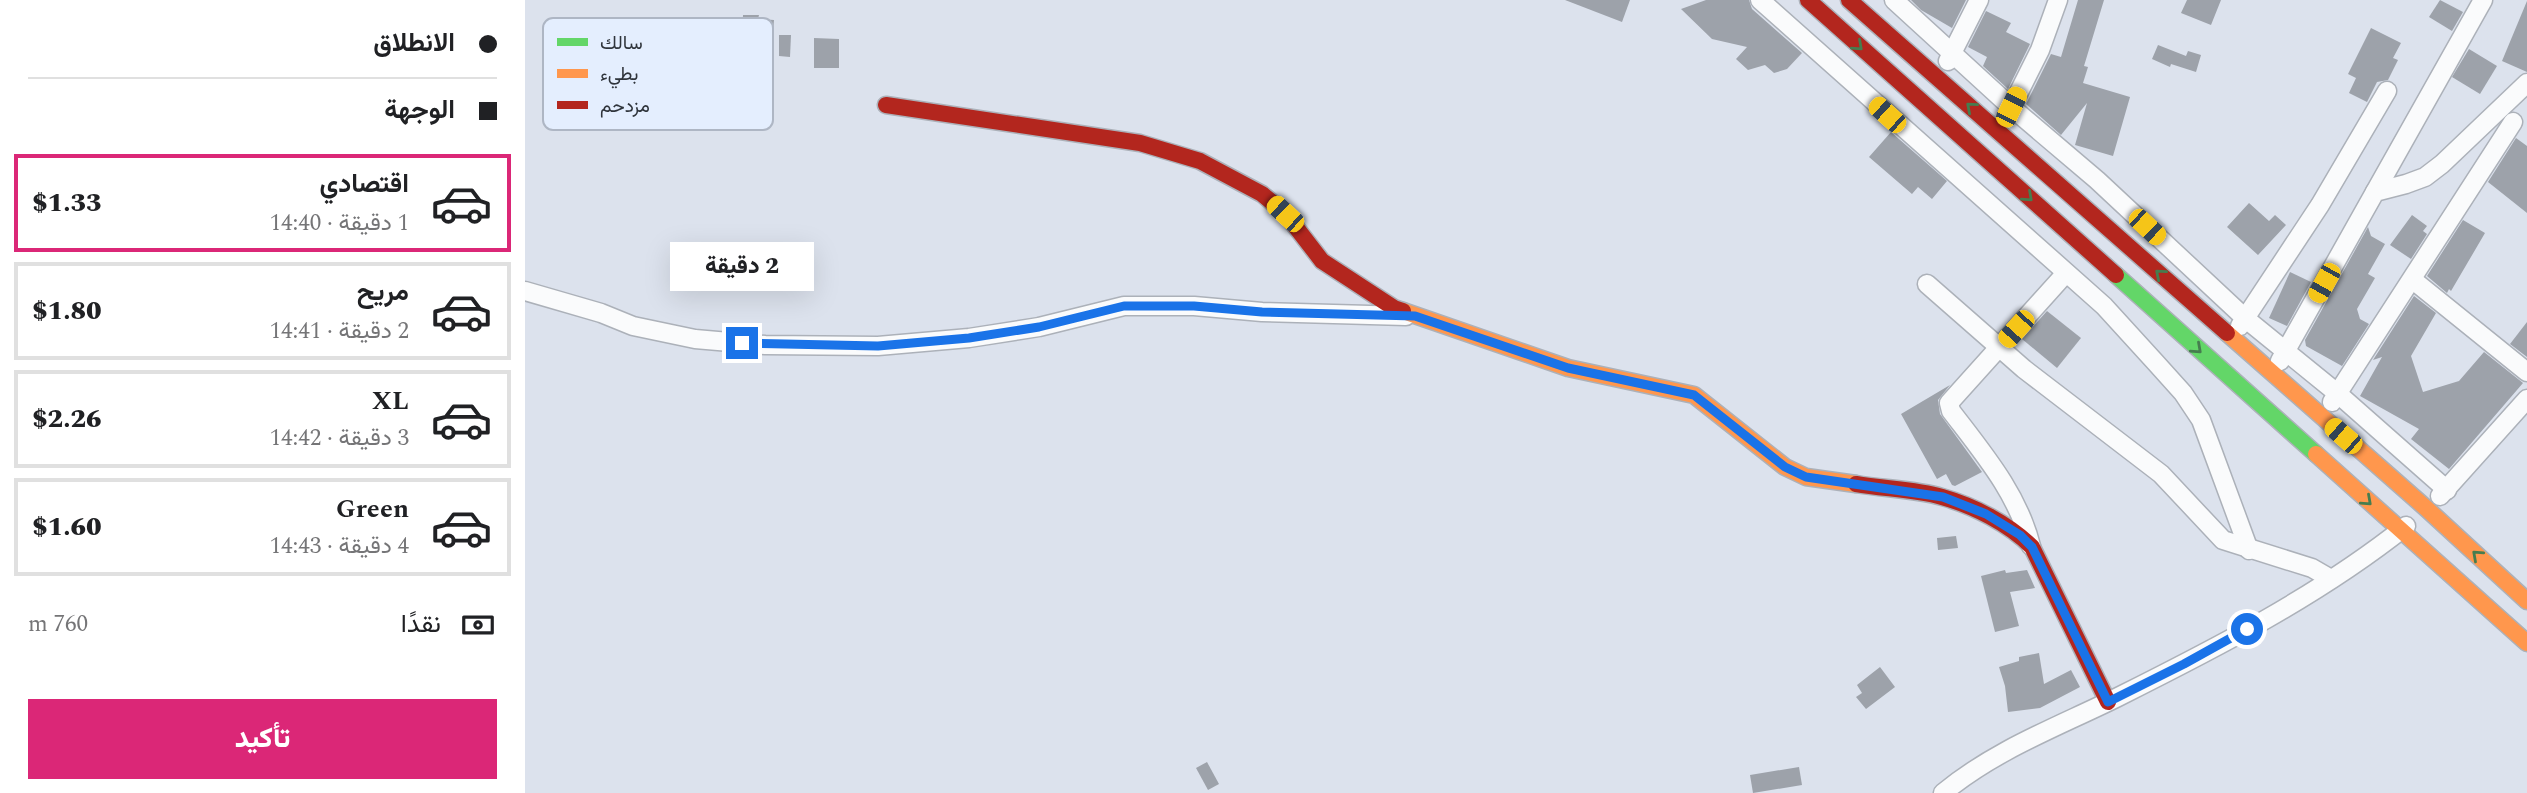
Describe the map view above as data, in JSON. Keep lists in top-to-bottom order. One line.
{"legend":["سالك","بطيء","مزدحم"],"page":{"banner":["الانطلاق","الوجهة"],"list":[{"name":"اقتصادي","note":"1 دقيقة · 14:40","value":"$1.33"},{"name":"مريح","note":"2 دقيقة · 14:41","value":"$1.80"},{"name":"XL","note":"3 دقيقة · 14:42","value":"$2.26"},{"name":"Green","note":"4 دقيقة · 14:43","value":"$1.60"}],"bubble":"2 دقيقة","pay":["نقدًا","760 m"],"buttons":"تأكيد"}}
